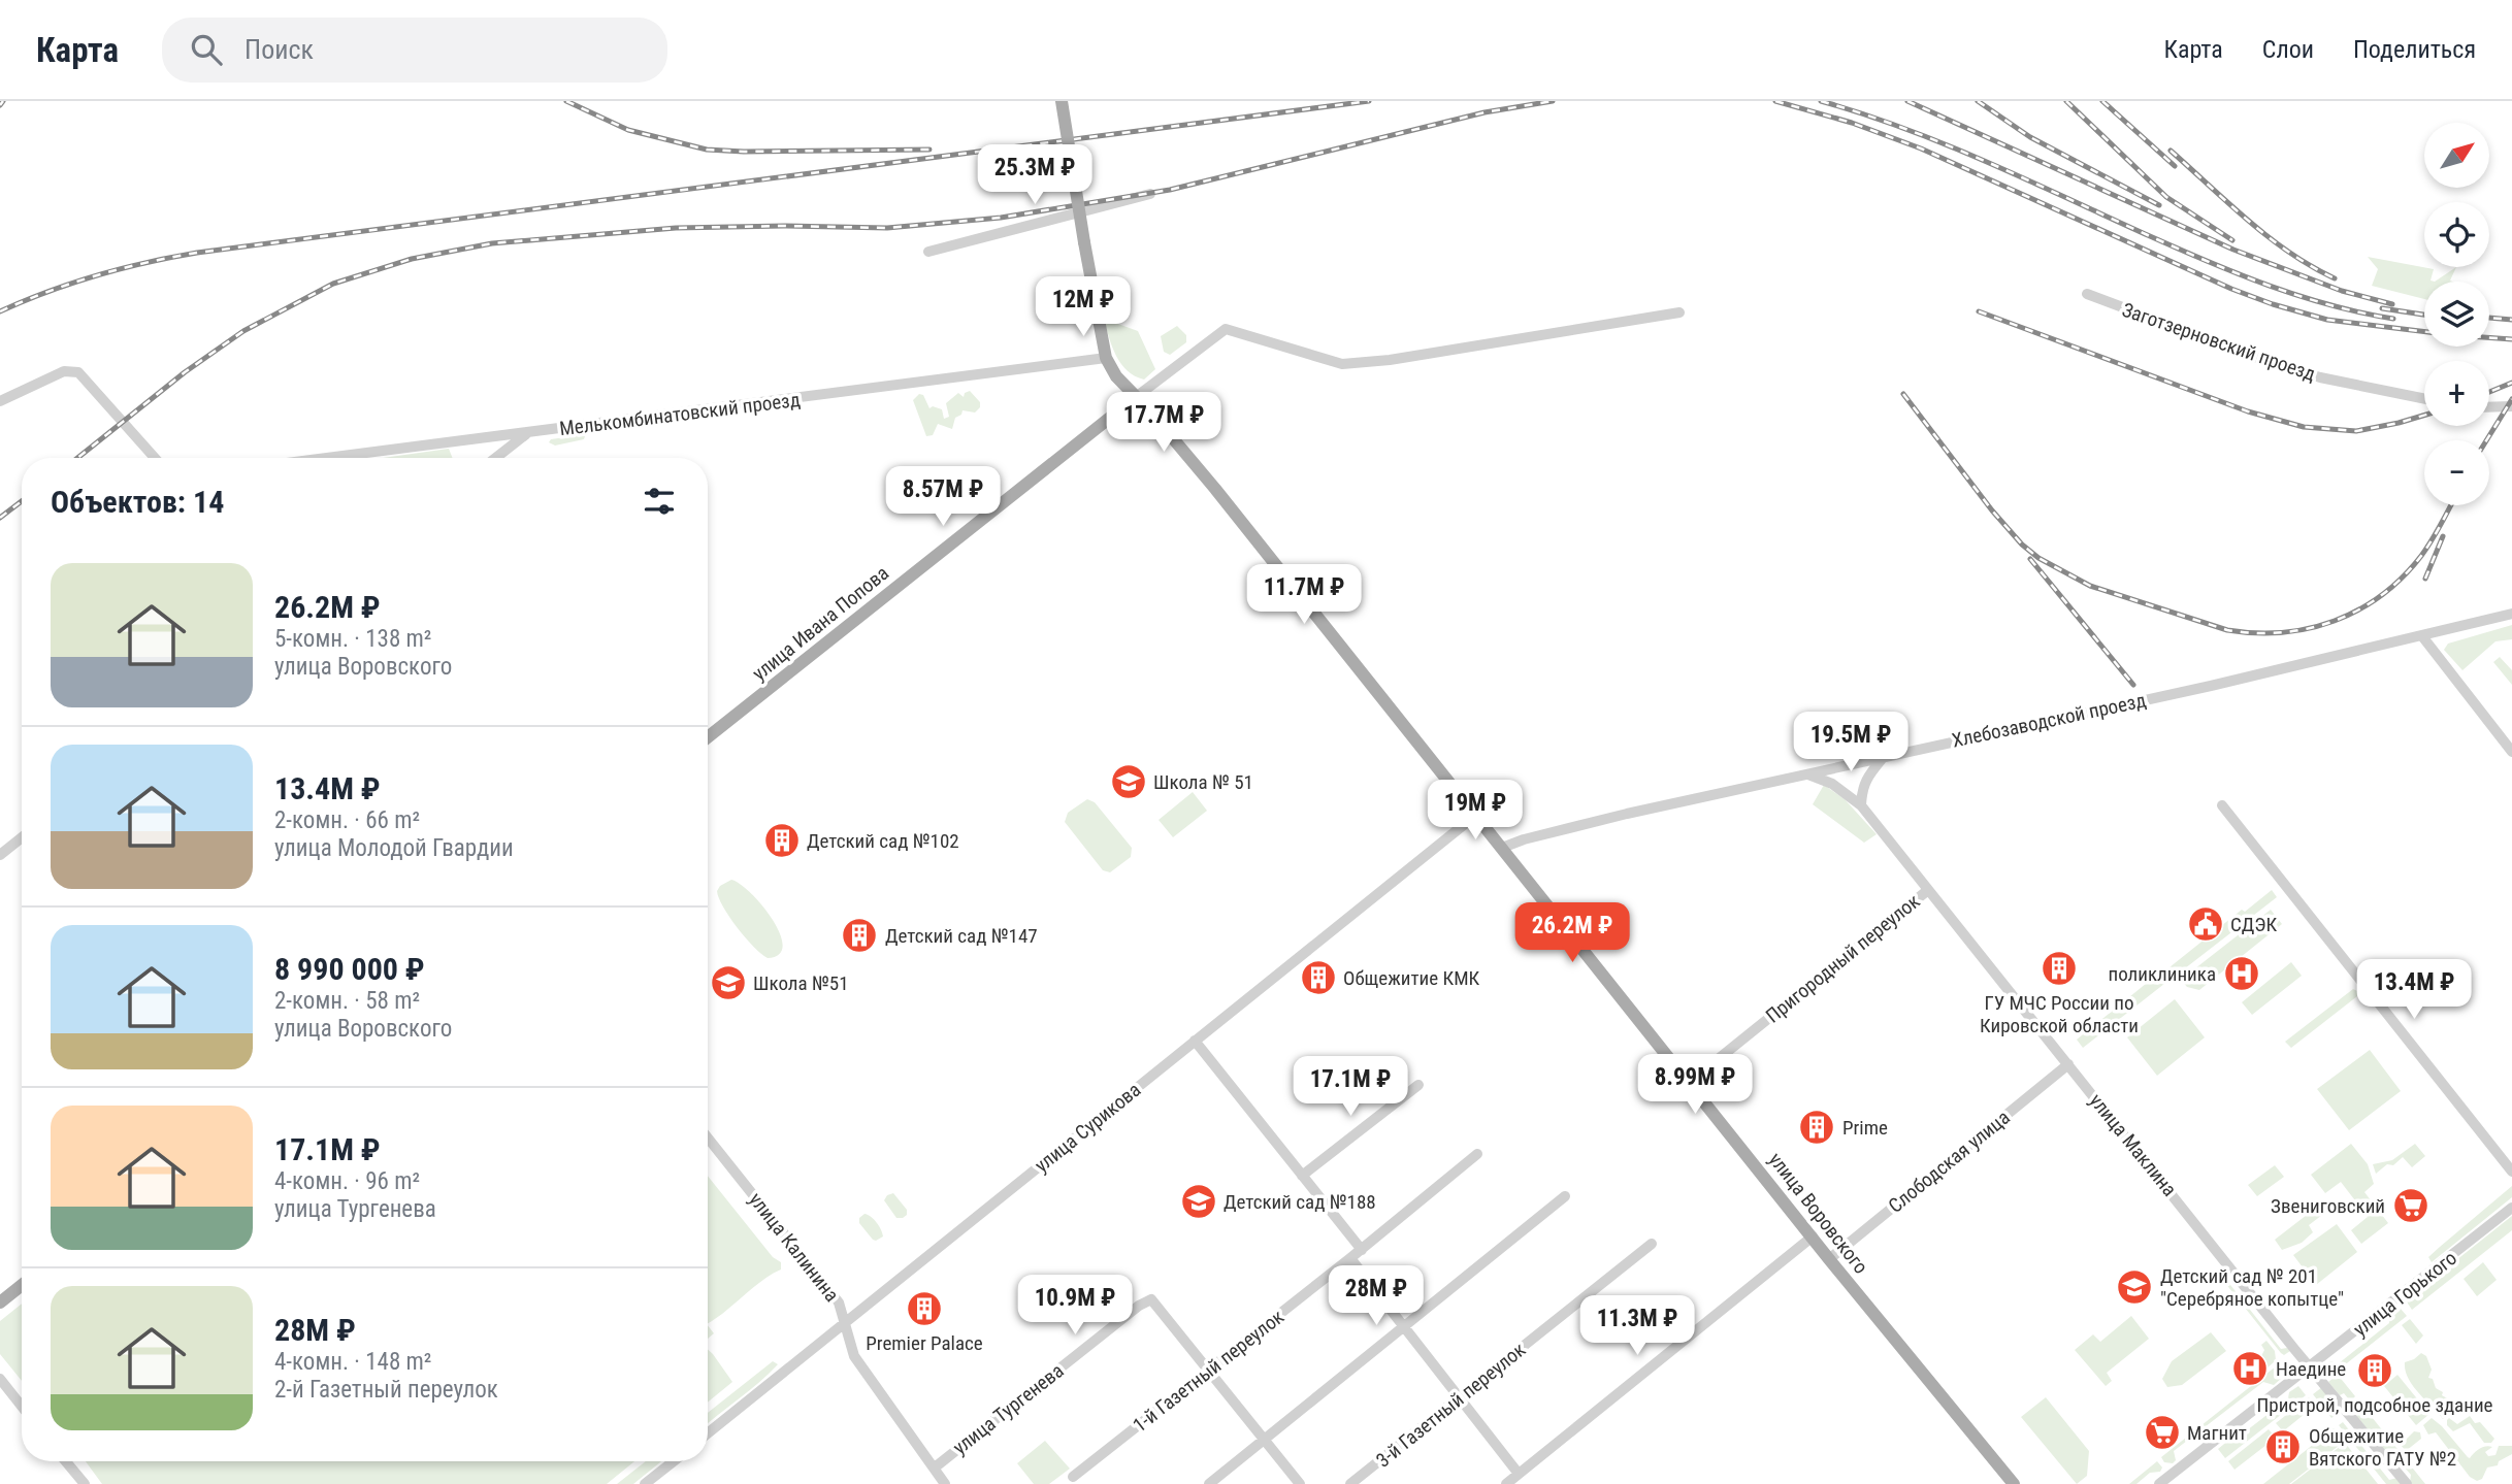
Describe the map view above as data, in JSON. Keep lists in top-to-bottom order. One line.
{"streets":{"main road":["улица Ивана Попова","улица Воровского"],"street":["Заготзерновский проезд","Мелькомбинатовский проезд","Хлебозаводской проезд","Пригородный переулок","улица Сурикова","улица Маклина","Слободская улица","улица Калинина","улица Горького","1-й Газетный переулок","3-й Газетный переулок","улица Тургенева"]},"crossings":[["Мелькомбинатовский проезд","улица Воровского"],["улица Ивана Попова","улица Воровского"],["Хлебозаводской проезд","улица Маклина"],["Хлебозаводской проезд","улица Воровского"],["Пригородный переулок","улица Маклина"],["Пригородный переулок","улица Воровского"],["улица Сурикова","улица Воровского"],["улица Сурикова","улица Калинина"],["улица Маклина","Слободская улица"],["улица Маклина","улица Горького"],["Слободская улица","улица Воровского"],["улица Калинина","улица Тургенева"],["1-й Газетный переулок","улица Тургенева"]],"places":{"school or university":["Школа № 51","Школа №51","Детский сад №188","Детский сад № 201 \"Серебряное копытце\""],"building":["Детский сад №102","Детский сад №147","ГУ МЧС России по Кировской области","Общежитие КМК","Prime","Premier Palace","Пристрой, подсобное здание","Общежитие Вятского ГАТУ №2"],"public building":["СДЭК"],"hospital":["поликлиника","Наедине"],"supermarket":["Звениговский","Магнит"]},"north":"top right","page":{"header":"Карта","search":"Поиск","nav":["Карта","Слои","Поделиться"],"map_buttons":["+","−"],"price":["25.3M ₽","12M ₽","17.7M ₽","8.57M ₽","11.7M ₽","19.5M ₽","19M ₽","26.2M ₽","13.4M ₽","8.99M ₽","17.1M ₽","28M ₽","10.9M ₽","11.3M ₽"],"heading":"Объектов: 14","list":[{"name":"26.2M ₽","note":"5-комн. · 138 m² · улица Воровского"},{"name":"13.4M ₽","note":"2-комн. · 66 m² · улица Молодой Гвардии"},{"name":"8 990 000 ₽","note":"2-комн. · 58 m² · улица Воровского"},{"name":"17.1M ₽","note":"4-комн. · 96 m² · улица Тургенева"},{"name":"28M ₽","note":"4-комн. · 148 m² · 2-й Газетный переулок"}]}}
